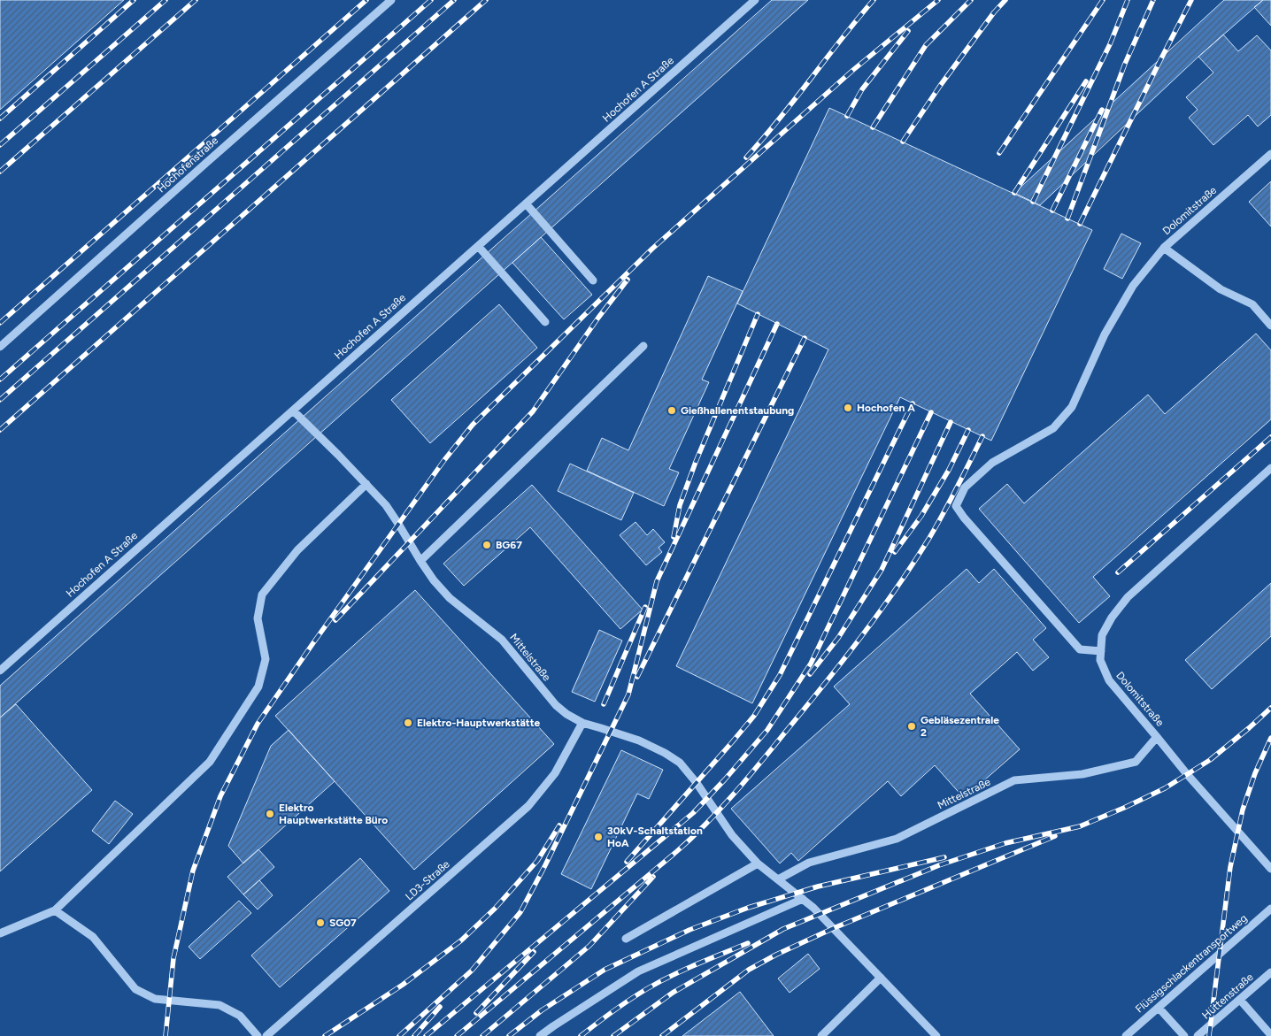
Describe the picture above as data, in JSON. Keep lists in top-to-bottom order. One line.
{"streets":{"street":["Hochofen A Straße","Hochofenstraße","Dolomitstraße","Mittelstraße","LD3-Straße","Flüssigschlackentransportweg","Hüttenstraße"]},"crossings":[["Hochofen A Straße","Mittelstraße"],["Dolomitstraße","Mittelstraße"],["Mittelstraße","LD3-Straße"]],"places":["Hochofen A","Gießhallenentstaubung","BG67","Elektro-Hauptwerkstätte","Gebläsezentrale 2","Elektro Hauptwerkstätte Büro","30kV-Schaltstation HoA","SG07"]}
